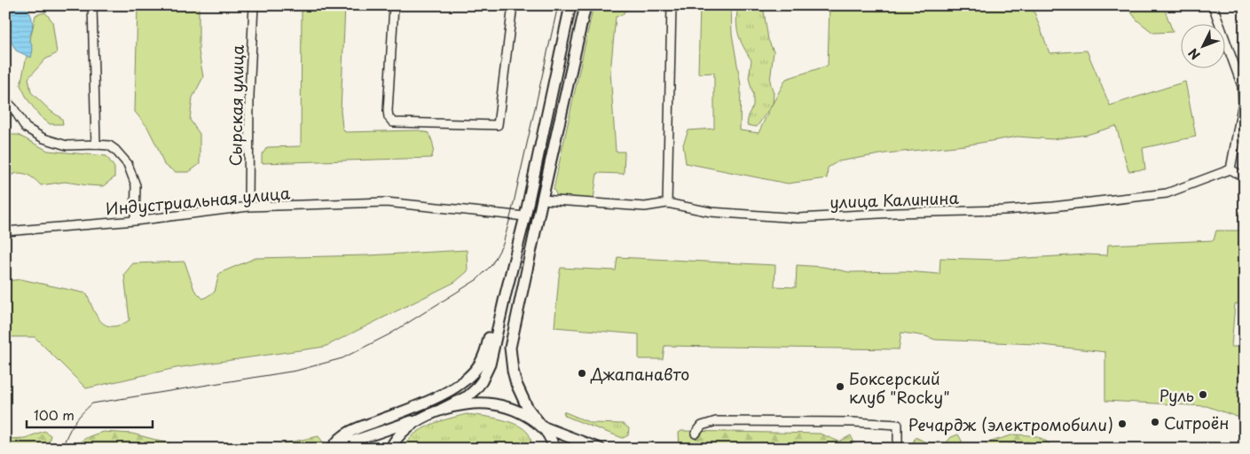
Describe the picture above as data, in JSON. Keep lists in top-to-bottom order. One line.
{"streets":{"street":["Сырская улица","улица Калинина","Индустриальная улица"]},"crossings":[["Сырская улица","Индустриальная улица"]],"places":["Джапанавто","Боксерский клуб \"Rocky\"","Руль","Ситроён","Речардж (электромобили)"],"scale_bar":"100 m","north":"bottom left"}
